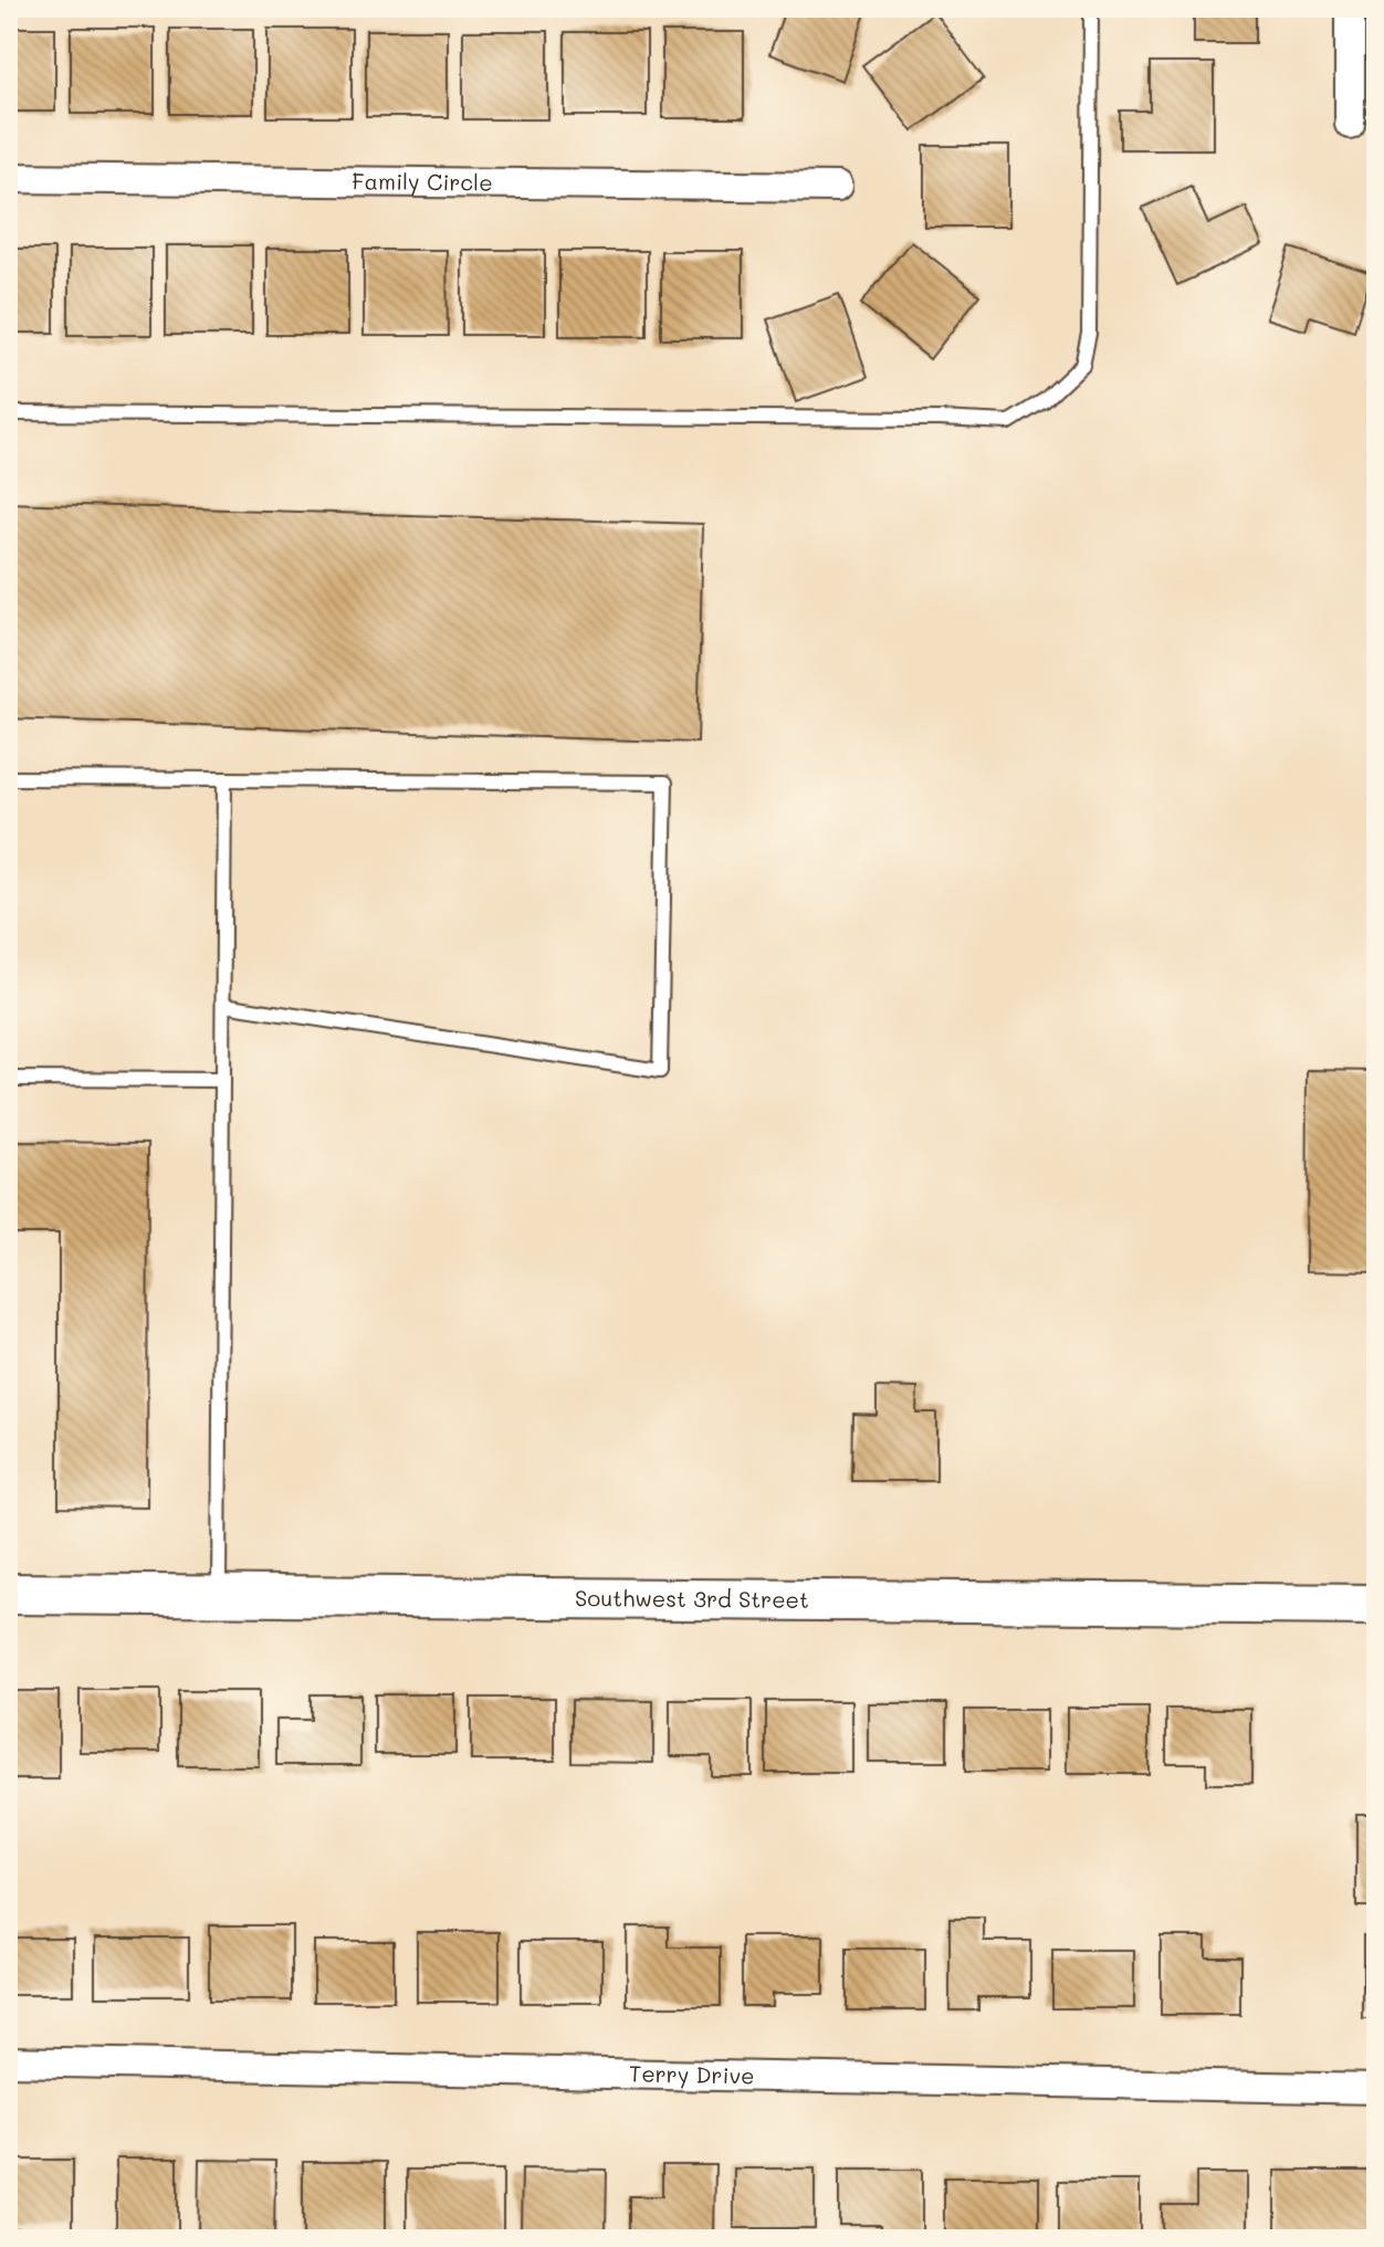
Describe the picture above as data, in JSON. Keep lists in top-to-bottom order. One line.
{"streets":{"street":["Family Circle","Southwest 3rd Street","Terry Drive"]}}
